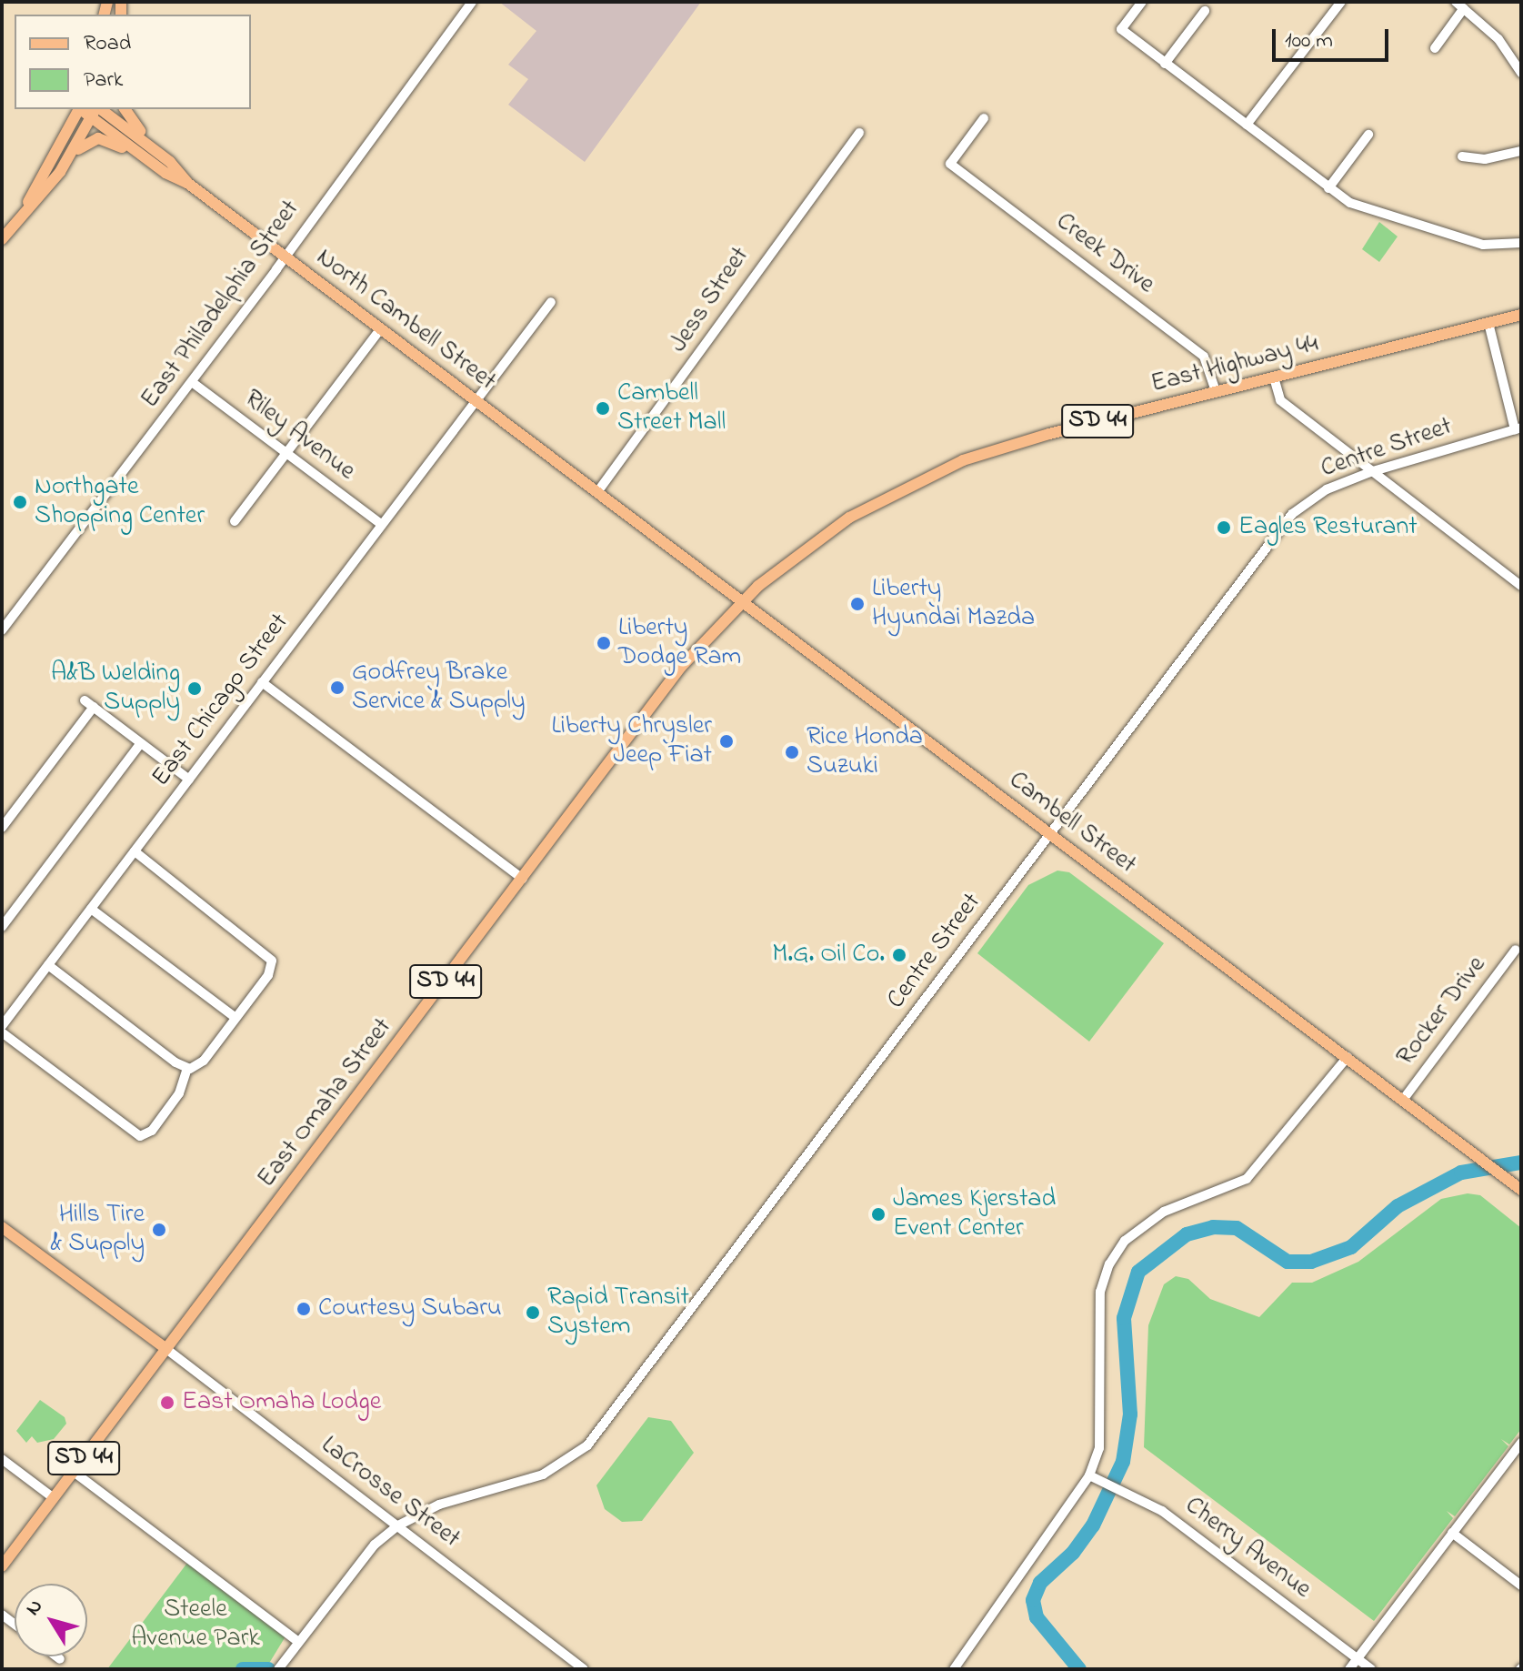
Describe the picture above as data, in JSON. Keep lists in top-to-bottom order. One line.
{"streets":{"main road":["North Cambell Street","East Highway 44","SD 44","Cambell Street","East Omaha Street","LaCrosse Street"],"street":["Creek Drive","Jess Street","East Philadelphia Street","Riley Avenue","Centre Street","East Chicago Street","Rocker Drive","Cherry Avenue"]},"crossings":[["Creek Drive","East Highway 44"],["Jess Street","North Cambell Street"],["Jess Street","Cambell Street"],["East Philadelphia Street","North Cambell Street"],["East Philadelphia Street","Riley Avenue"],["North Cambell Street","East Chicago Street"],["North Cambell Street","Cambell Street"],["East Highway 44","Cambell Street"],["East Highway 44","East Omaha Street"],["Riley Avenue","East Chicago Street"],["Centre Street","Cambell Street"],["Centre Street","LaCrosse Street"],["Cambell Street","Rocker Drive"],["Cambell Street","East Omaha Street"],["East Omaha Street","LaCrosse Street"]],"parks":["Steele Avenue Park"],"places":["Cambell Street Mall","Northgate Shopping Center","Eagles Resturant","Liberty Hyundai Mazda","Liberty Dodge Ram","Godfrey Brake Service & Supply","A&B Welding Supply","Liberty Chrysler Jeep Fiat","Rice Honda Suzuki","M.G. Oil Co.","James Kjerstad Event Center","Hills Tire & Supply","Courtesy Subaru","Rapid Transit System","East Omaha Lodge"],"legend":["Road","Park"],"scale_bar":"100 m","north":"top left"}
